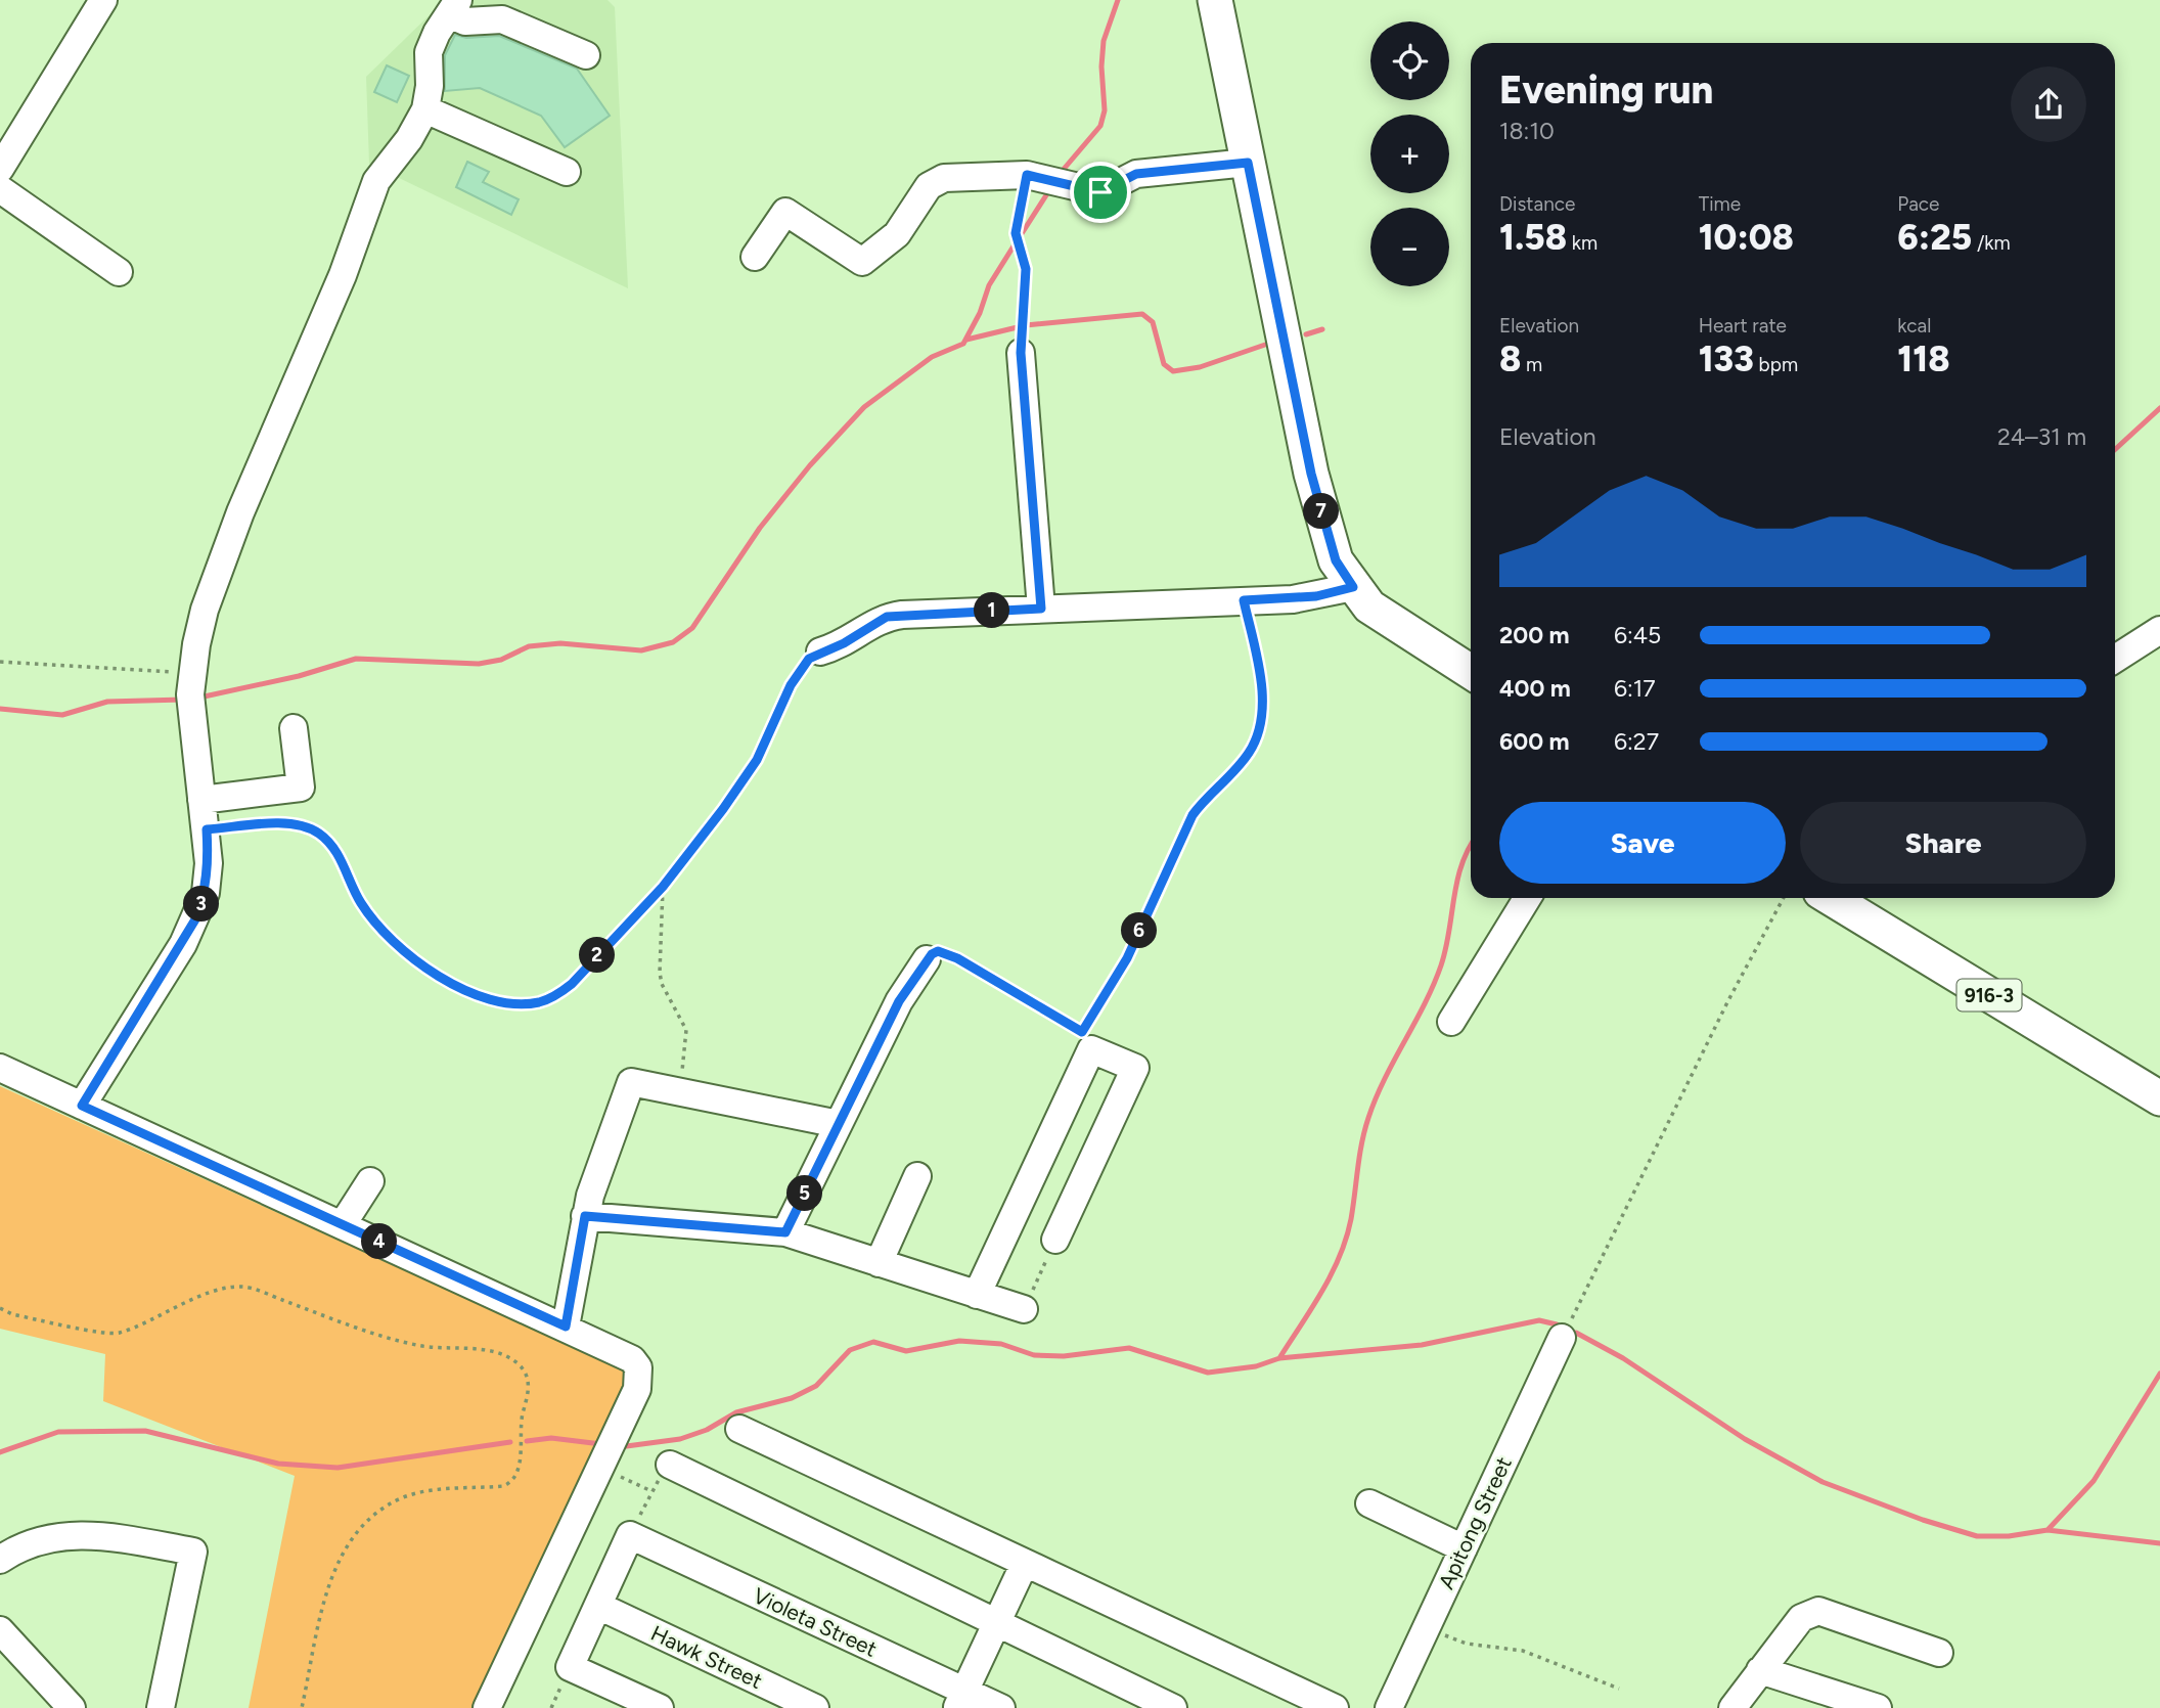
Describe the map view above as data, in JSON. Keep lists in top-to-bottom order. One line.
{"streets":{"main road":["916-3"],"street":["Apitong Street","Violeta Street","Hawk Street"]},"page":{"map_buttons":["+","−"],"heading":["Evening run","18:10"],"stats":[["Distance","1.58 km"],["Time","10:08"],["Pace","6:25 /km"],["Elevation","8 m"],["Heart rate","133 bpm"],["kcal","118"]],"chart":["Elevation","24–31 m"],"pins":["7","1","3","6","2","5","4"],"list":[{"name":"200 m","note":"6:45"},{"name":"400 m","note":"6:17"},{"name":"600 m","note":"6:27"}],"buttons":["Save","Share"]}}
